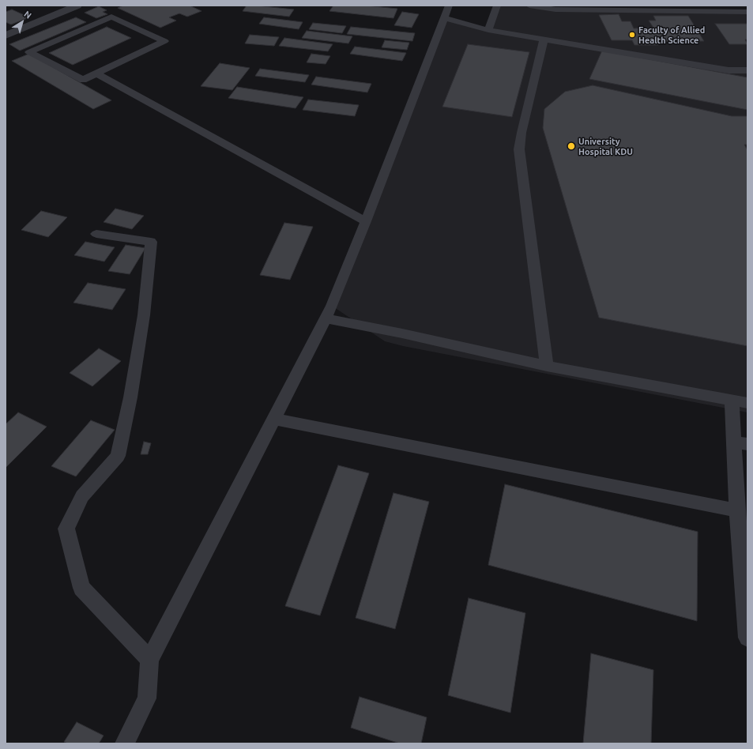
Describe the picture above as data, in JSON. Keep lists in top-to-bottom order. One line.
{"places":["Faculty of Allied Health Science","University Hospital KDU"],"north":"top right"}
